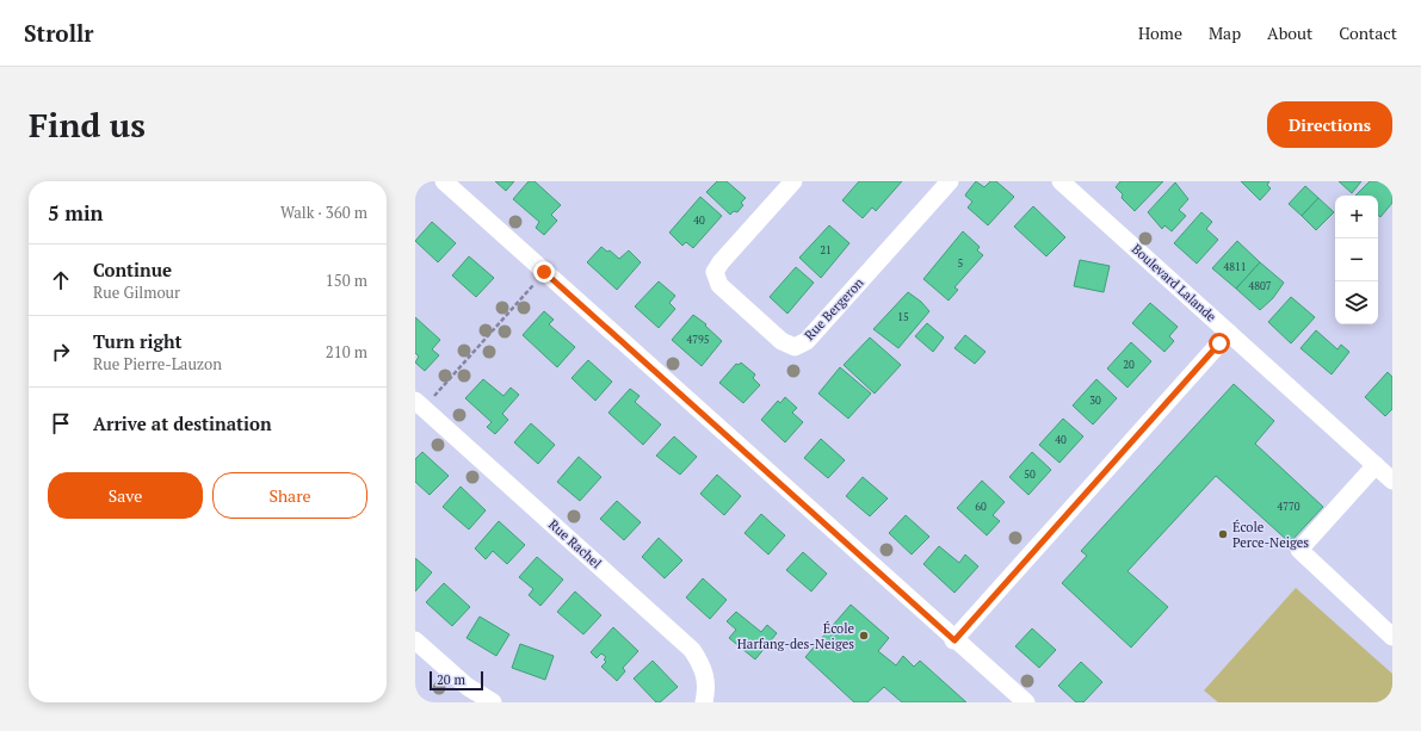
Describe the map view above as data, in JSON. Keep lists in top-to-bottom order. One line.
{"streets":{"street":["Boulevard Lalande","Rue Bergeron","Rue Rachel"]},"places":["École Perce-Neiges","École Harfang-des-Neiges"],"house_numbers":["40","21","5","4811","4807","15","4795","20","30","40","50","60","4770"],"scale_bar":"20 m","page":{"header":"Strollr","nav":["Home","Map","About","Contact"],"buttons":["Directions",["Save","Share"]],"title":"Find us","heading":["5 min","Walk · 360 m"],"map_buttons":["+","−"],"list":[["Continue","Rue Gilmour","150 m"],["Turn right","Rue Pierre-Lauzon","210 m"],"Arrive at destination"],"scale":"20 m"}}
